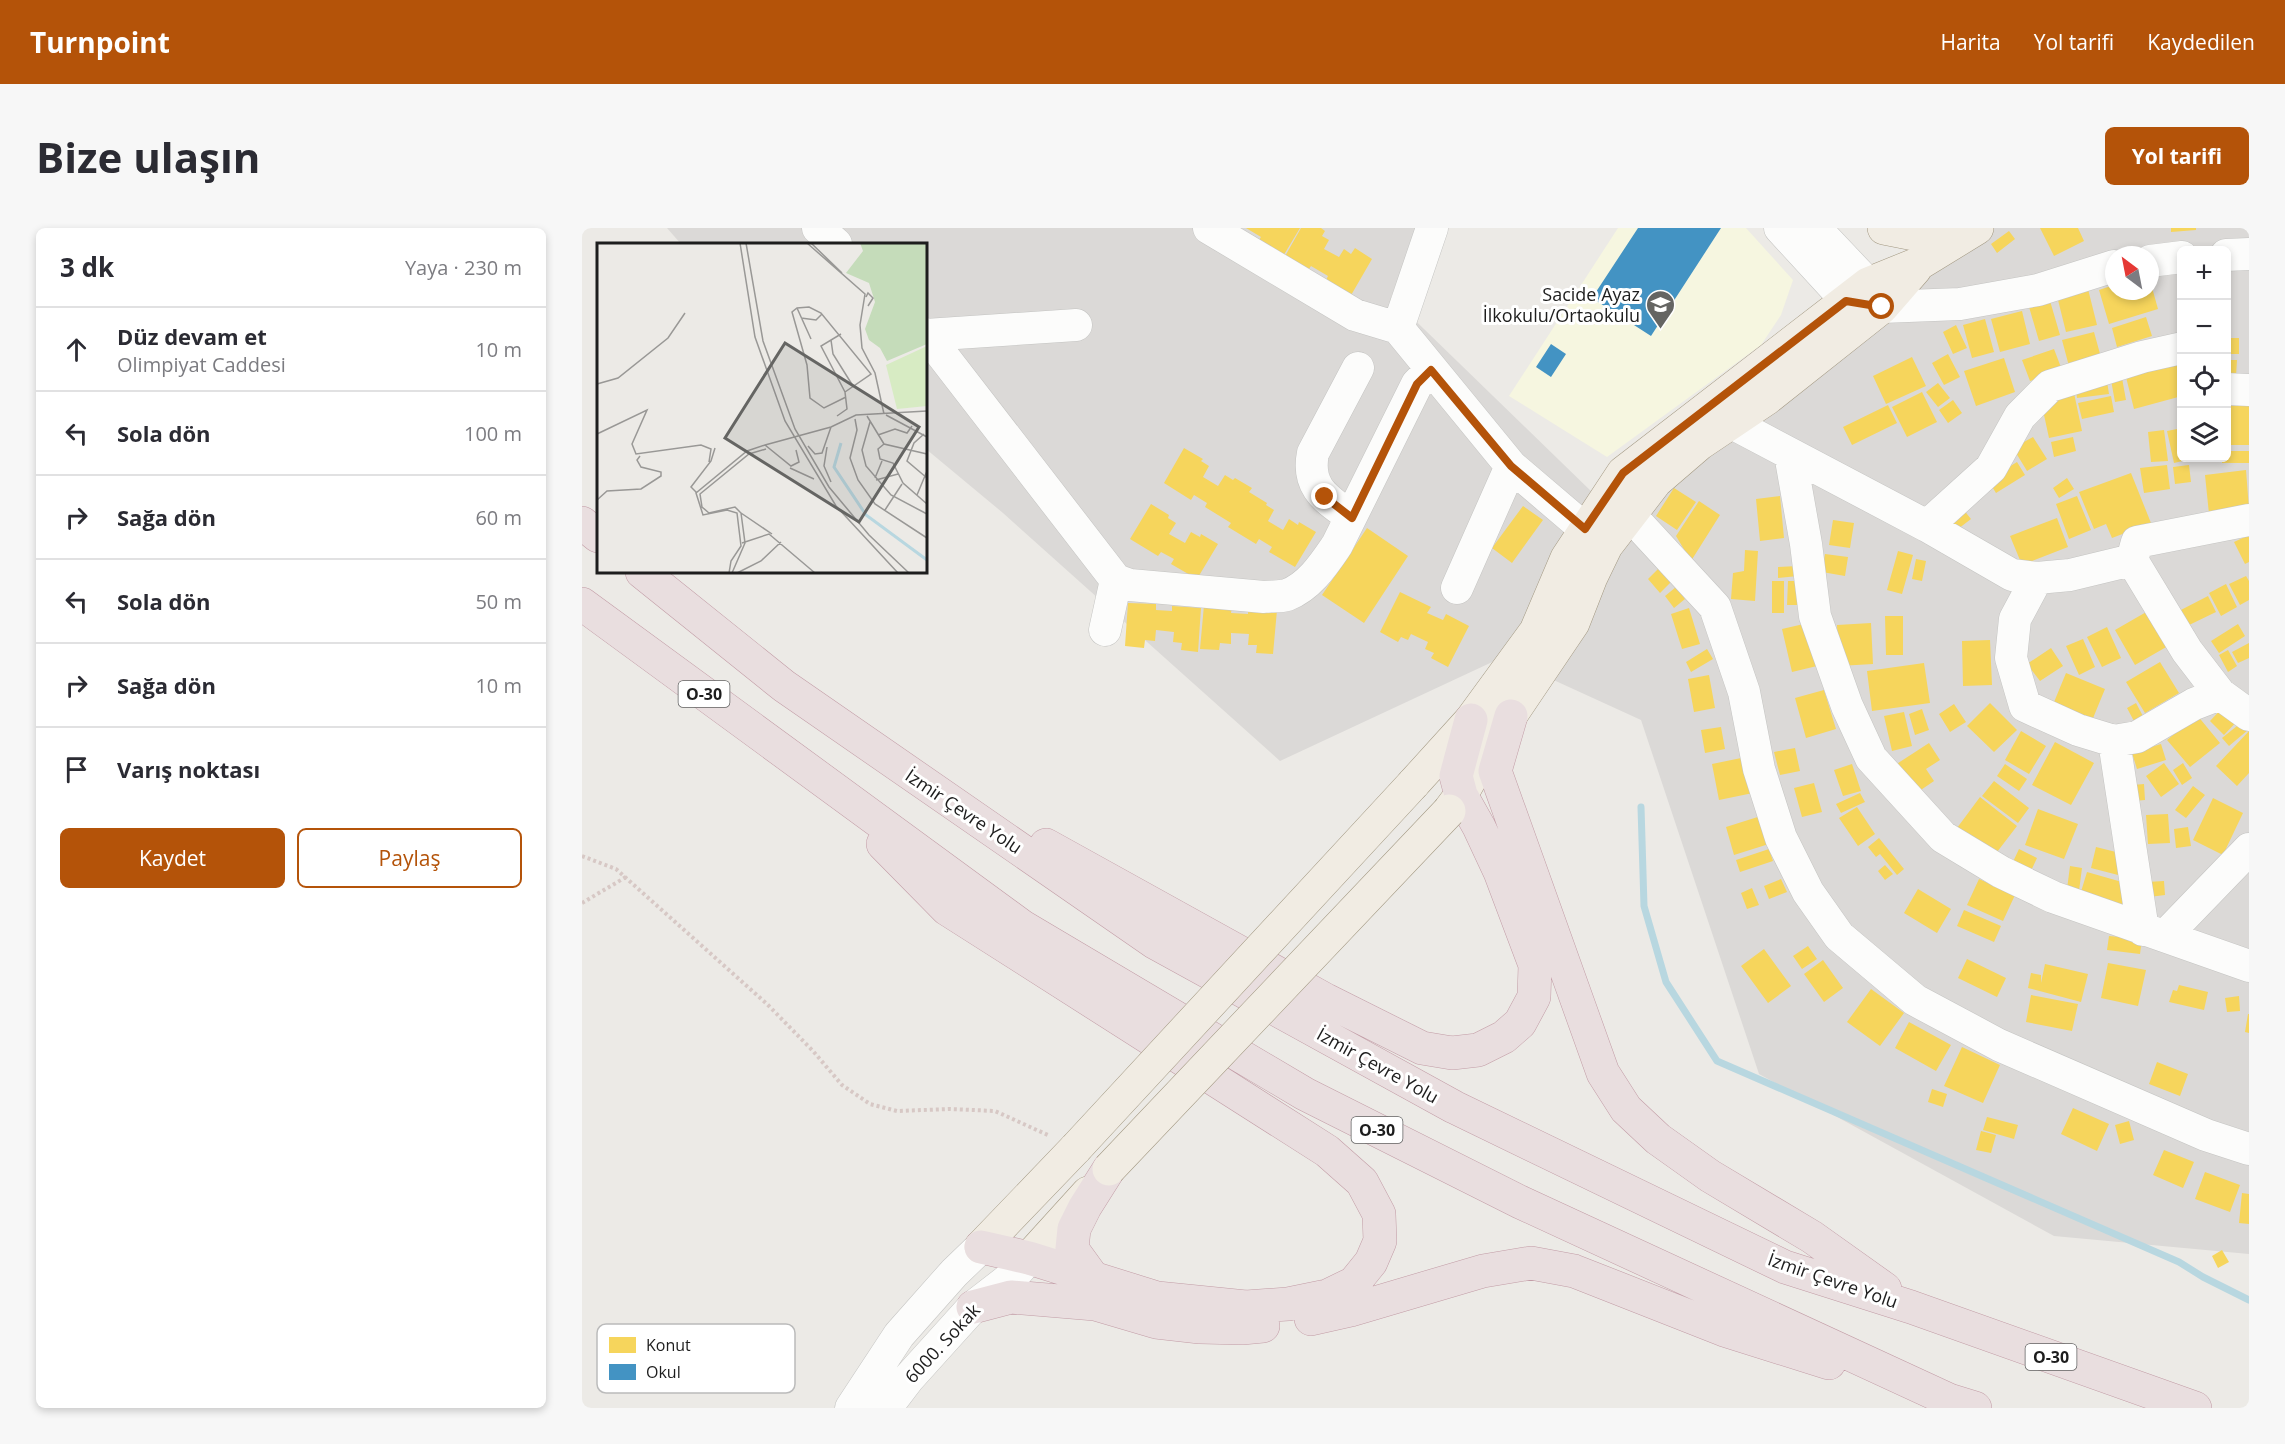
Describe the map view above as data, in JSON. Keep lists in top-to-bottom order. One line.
{"streets":{"highway":["O-30","İzmir Çevre Yolu"],"street":["6000. Sokak"]},"places":{"school or university":["Sacide Ayaz İlkokulu/Ortaokulu"]},"legend":["Konut","Okul"],"north":"top left","page":{"header":"Turnpoint","nav":["Harita","Yol tarifi","Kaydedilen"],"buttons":["Yol tarifi",["Kaydet","Paylaş"]],"title":"Bize ulaşın","heading":["3 dk","Yaya · 230 m"],"map_buttons":["+","−"],"list":[["Düz devam et","Olimpiyat Caddesi","10 m"],["Sola dön","100 m"],["Sağa dön","60 m"],["Sola dön","50 m"],["Sağa dön","10 m"],"Varış noktası"]}}
